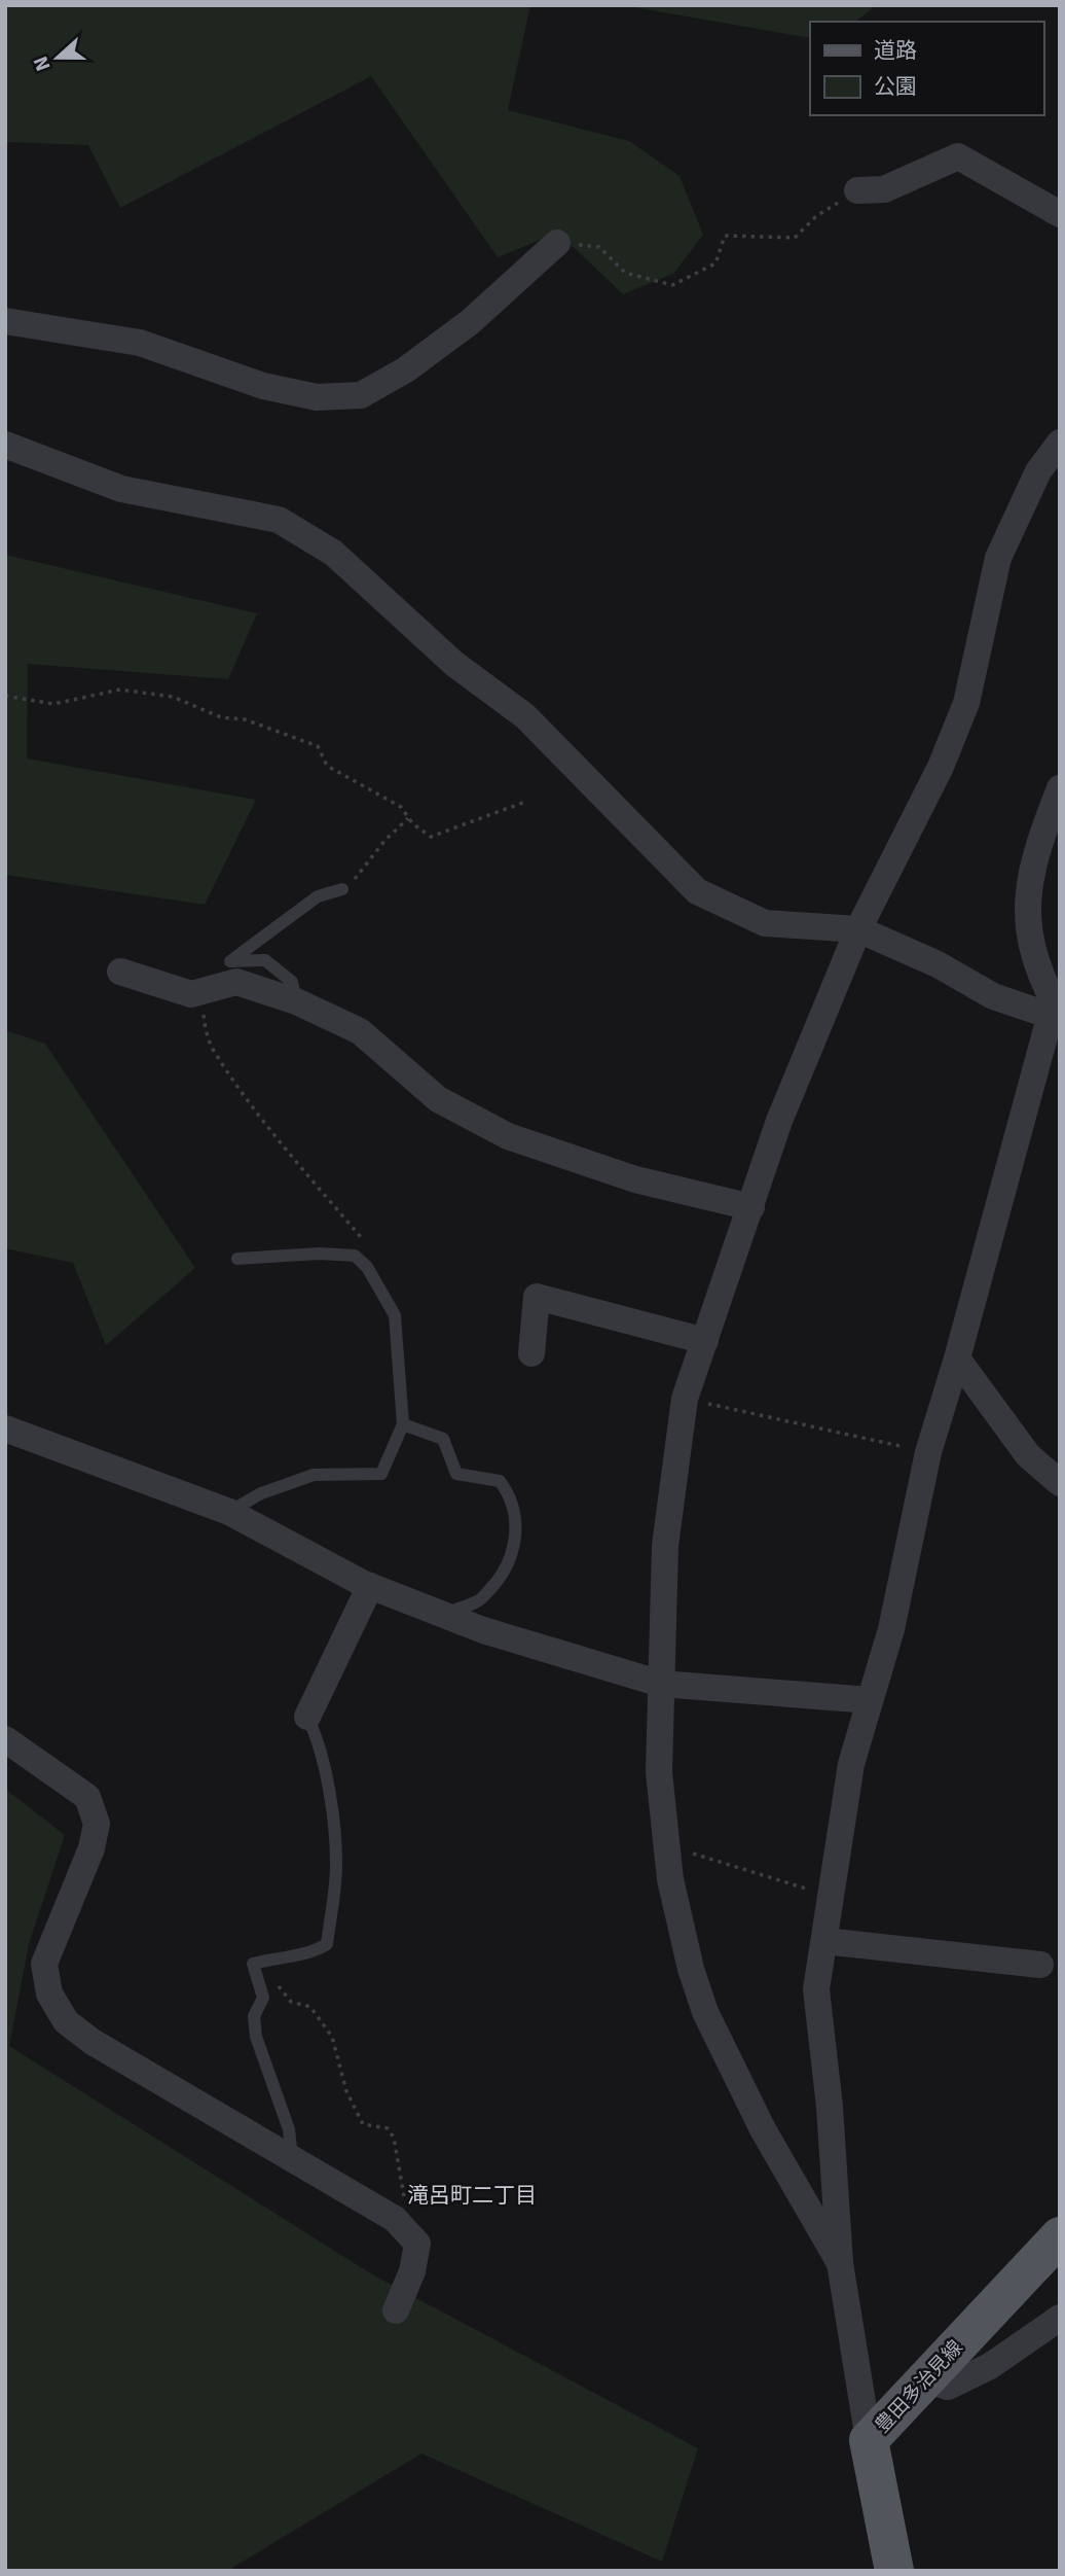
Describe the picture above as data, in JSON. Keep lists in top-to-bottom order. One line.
{"streets":{"main road":["豊田多治見線"]},"districts":["滝呂町二丁目"],"legend":["道路","公園"],"north":"left"}
